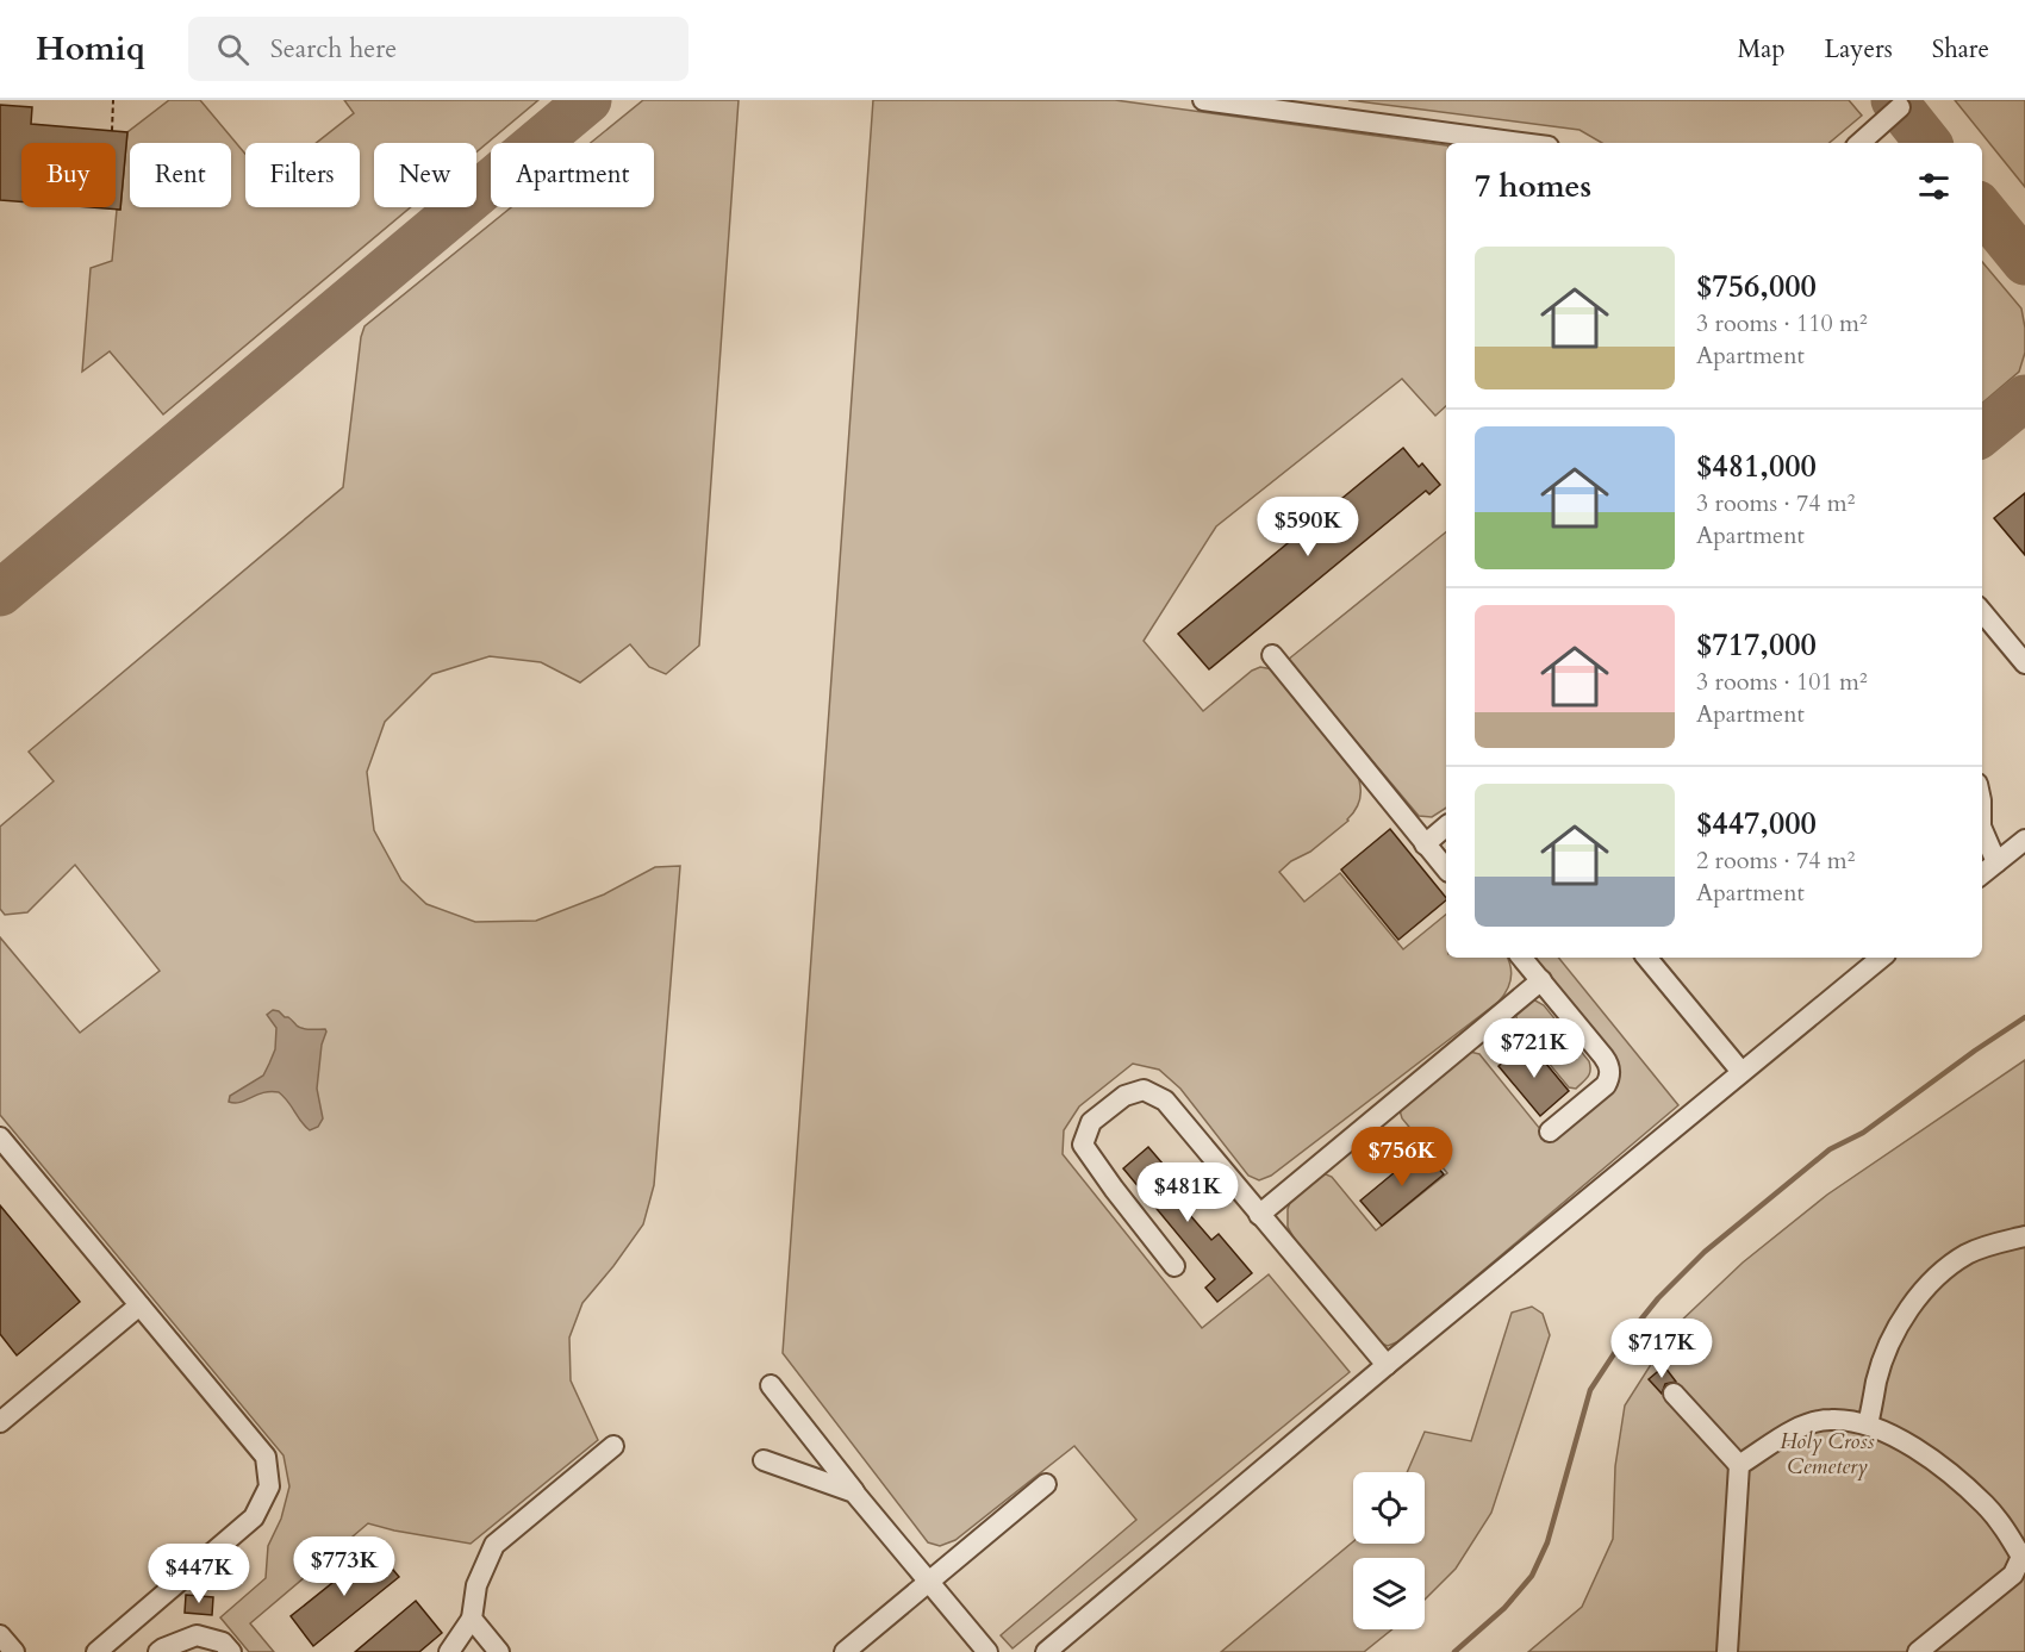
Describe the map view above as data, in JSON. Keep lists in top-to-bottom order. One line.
{"parks":["Holy Cross Cemetery"],"page":{"header":"Homiq","search":"Search here","nav":["Map","Layers","Share"],"chip":["Buy","Rent","Filters","New","Apartment"],"heading":"7 homes","list":[{"name":"$756,000","note":"3 rooms · 110 m² · Apartment"},{"name":"$481,000","note":"3 rooms · 74 m² · Apartment"},{"name":"$717,000","note":"3 rooms · 101 m² · Apartment"},{"name":"$447,000","note":"2 rooms · 74 m² · Apartment"}],"price":["$590K","$721K","$756K","$481K","$717K","$773K","$447K"]}}
